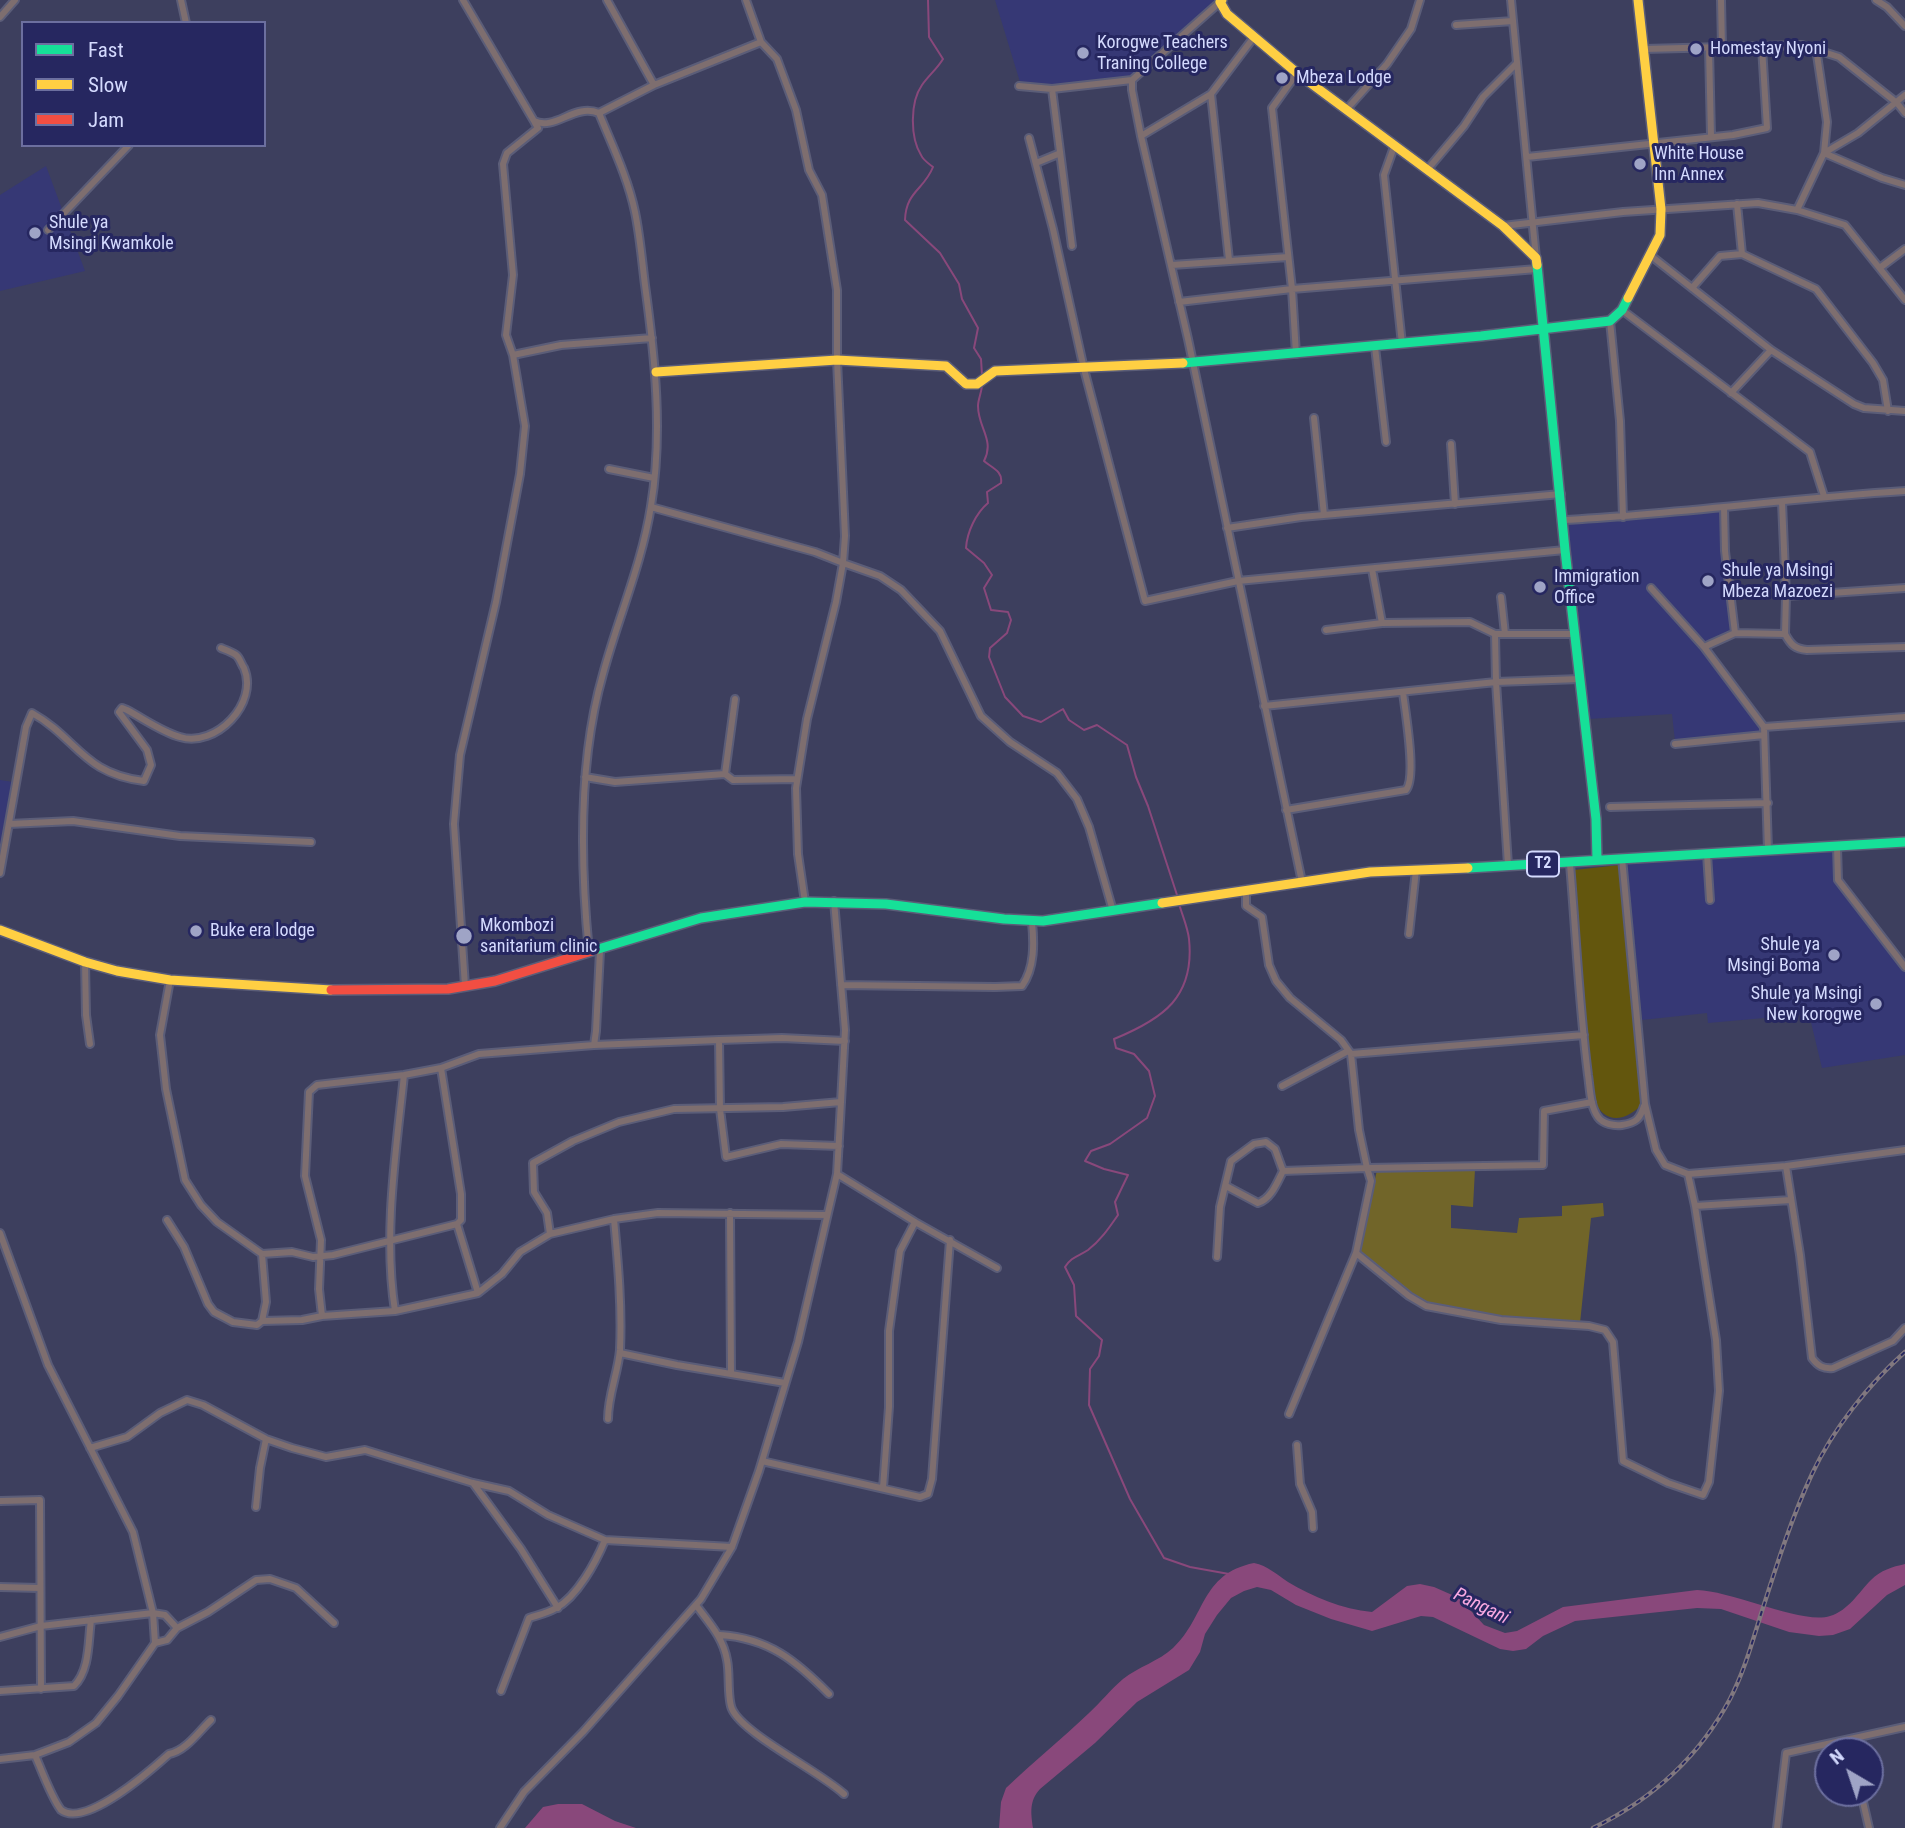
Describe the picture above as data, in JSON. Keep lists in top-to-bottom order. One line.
{"streets":{"main road":["T2"]},"water":["Pangani"],"places":["Homestay Nyoni","Korogwe Teachers Traning College","Mbeza Lodge","White House Inn Annex","Shule ya Msingi Kwamkole","Shule ya Msingi Mbeza Mazoezi","Immigration Office","Buke era lodge","Mkombozi sanitarium clinic","Shule ya Msingi Boma","Shule ya Msingi New korogwe"],"legend":["Fast","Slow","Jam"],"north":"top left"}
